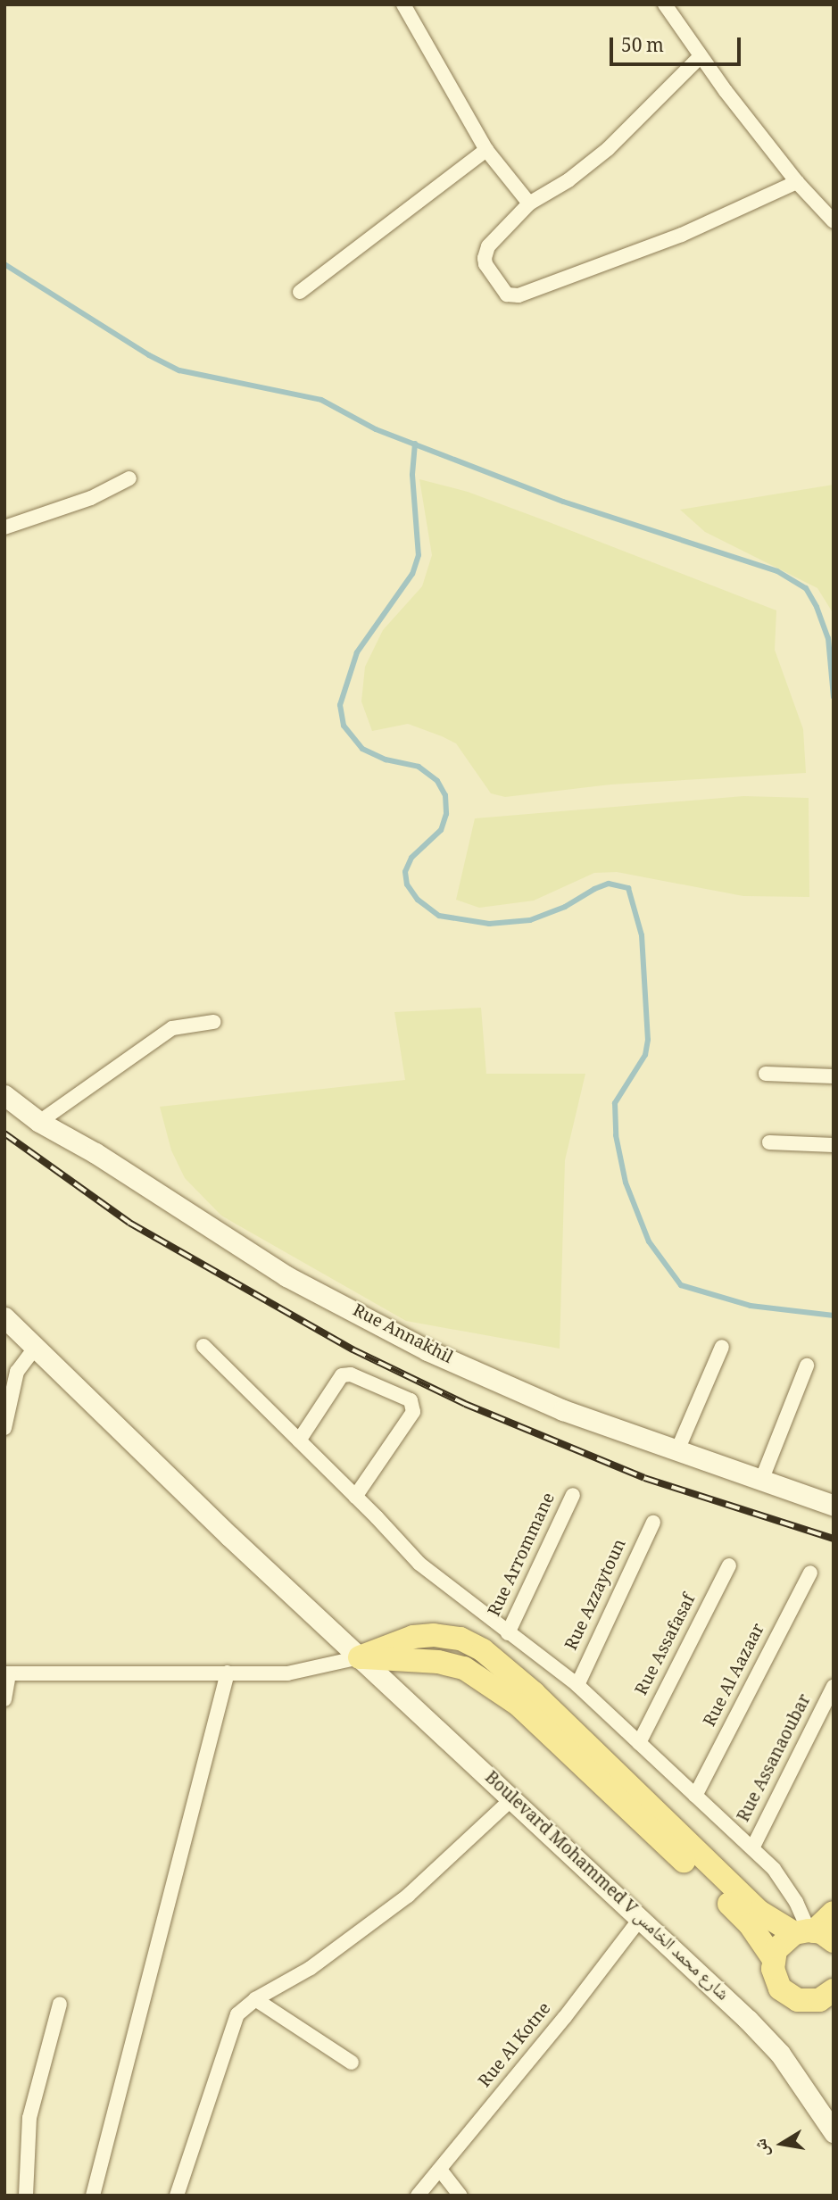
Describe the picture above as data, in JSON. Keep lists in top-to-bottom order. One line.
{"streets":{"main road":["Rue Annakhil","Boulevard Mohammed V شارع محمد الخامس"],"street":["Rue Arrommane","Rue Azzaytoun","Rue Assafasaf","Rue Al Aazaar","Rue Assanaoubar","Rue Al Kotne"]},"crossings":[["Boulevard Mohammed V شارع محمد الخامس","Rue Al Kotne"]],"scale_bar":"50 m","north":"left"}
